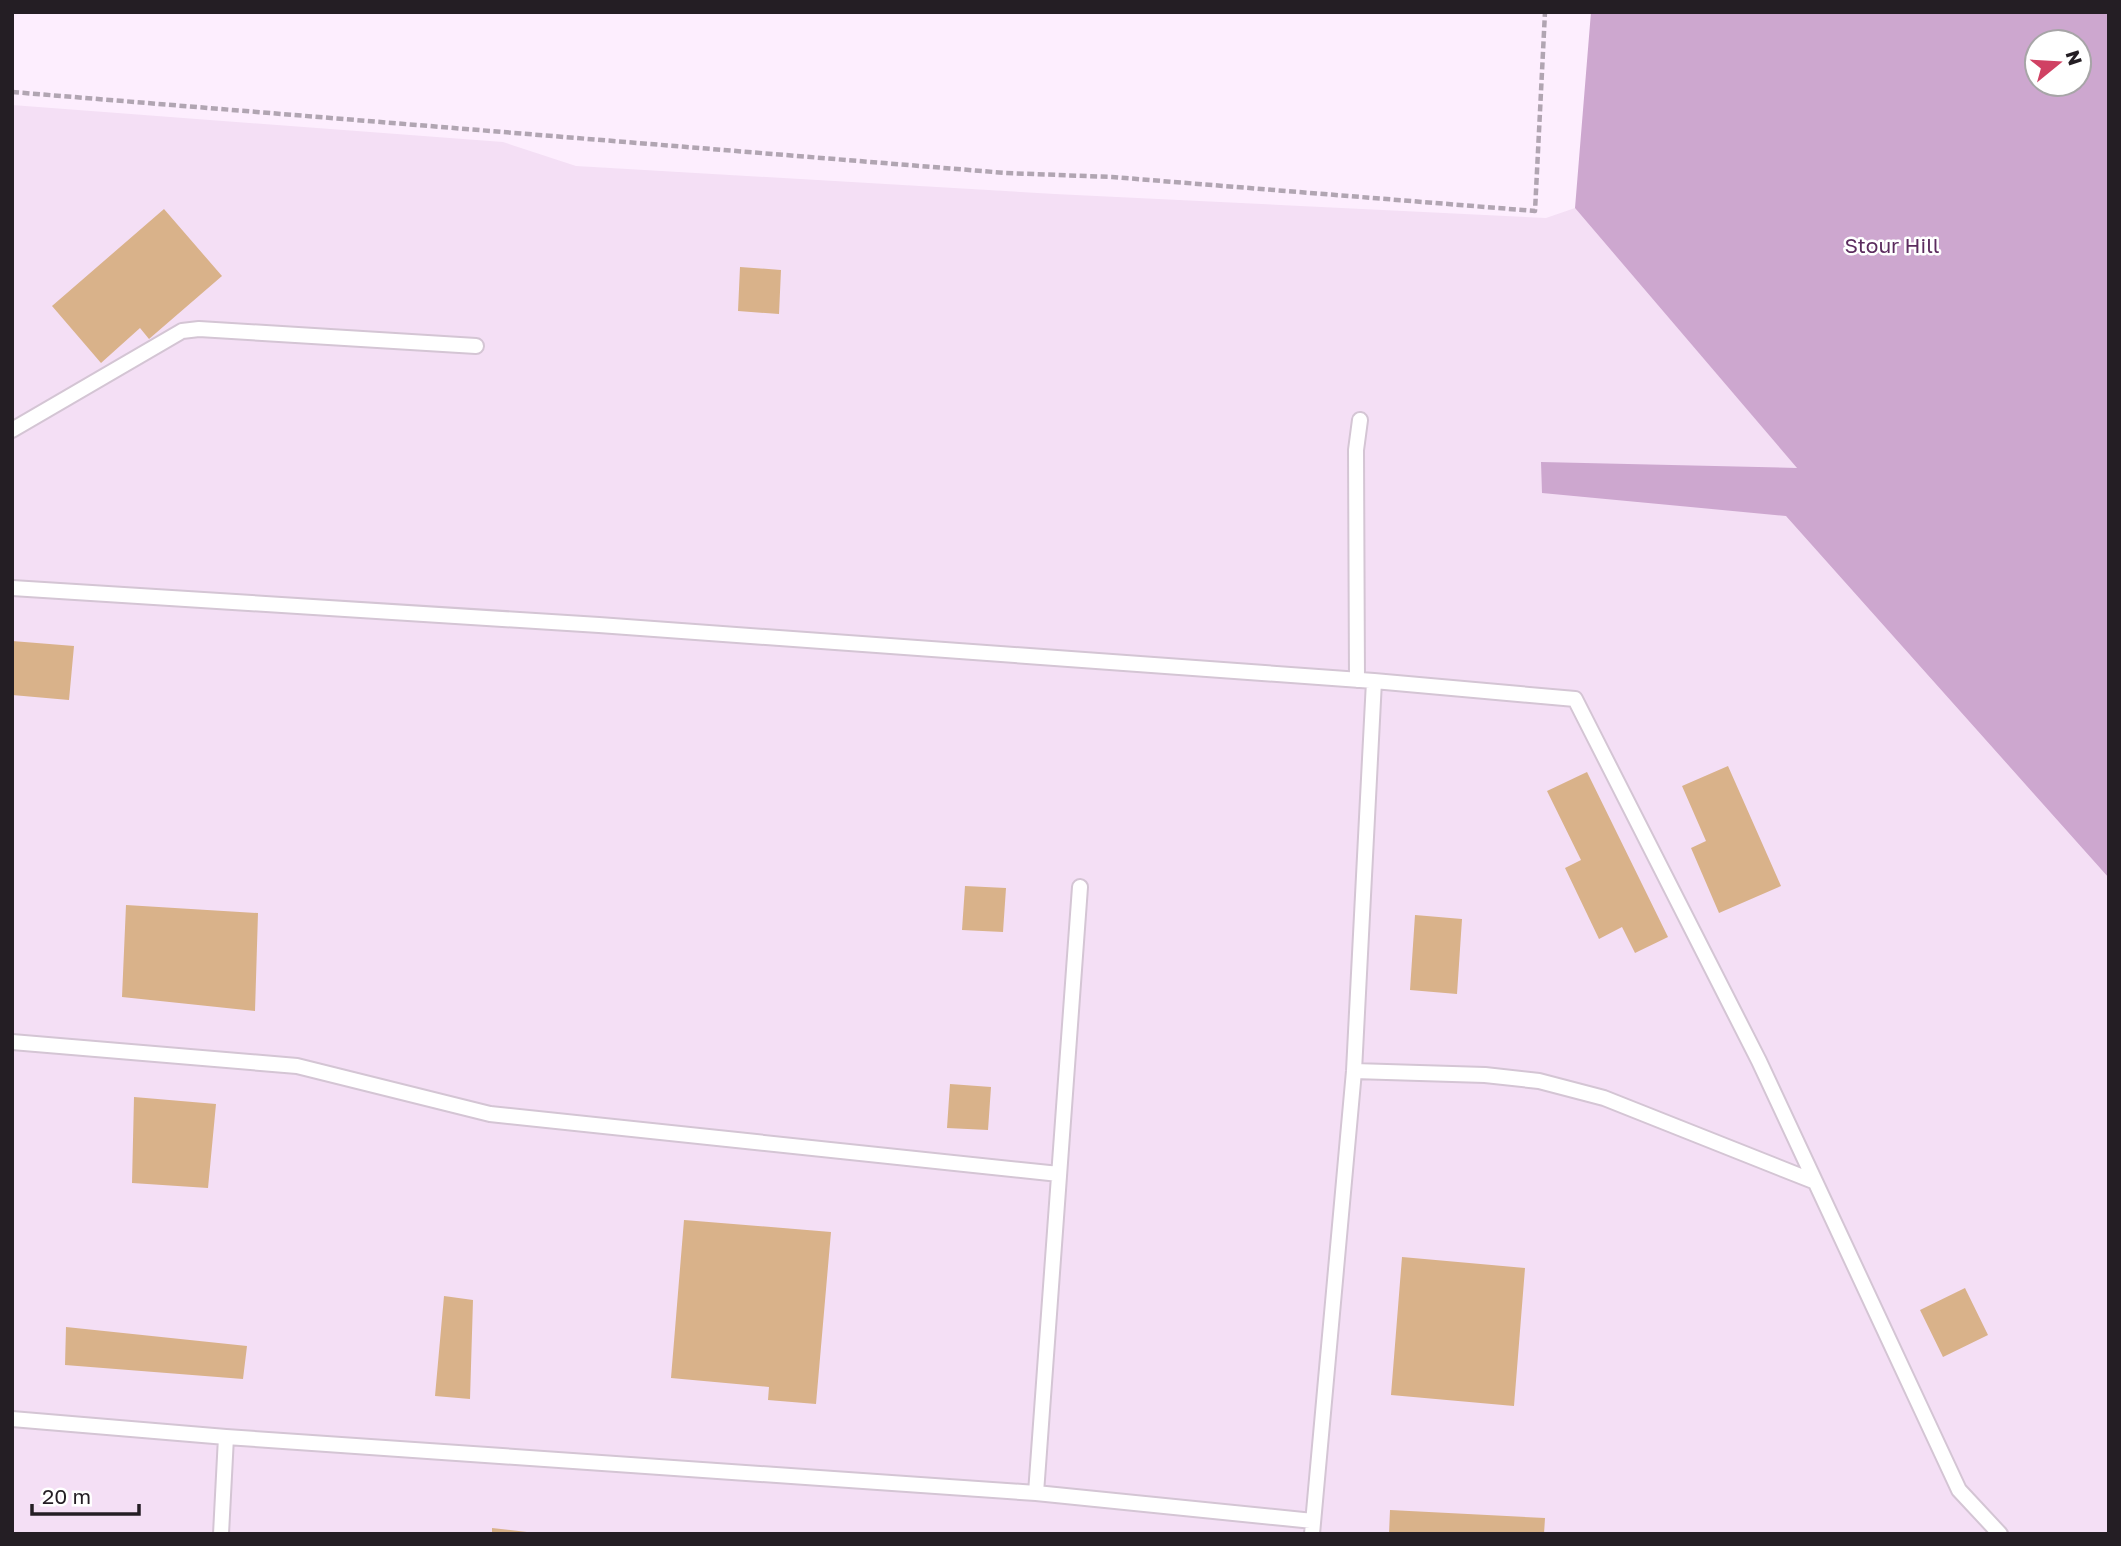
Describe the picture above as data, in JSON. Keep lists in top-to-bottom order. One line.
{"parks":["Stour Hill"],"scale_bar":"20 m","north":"right"}
